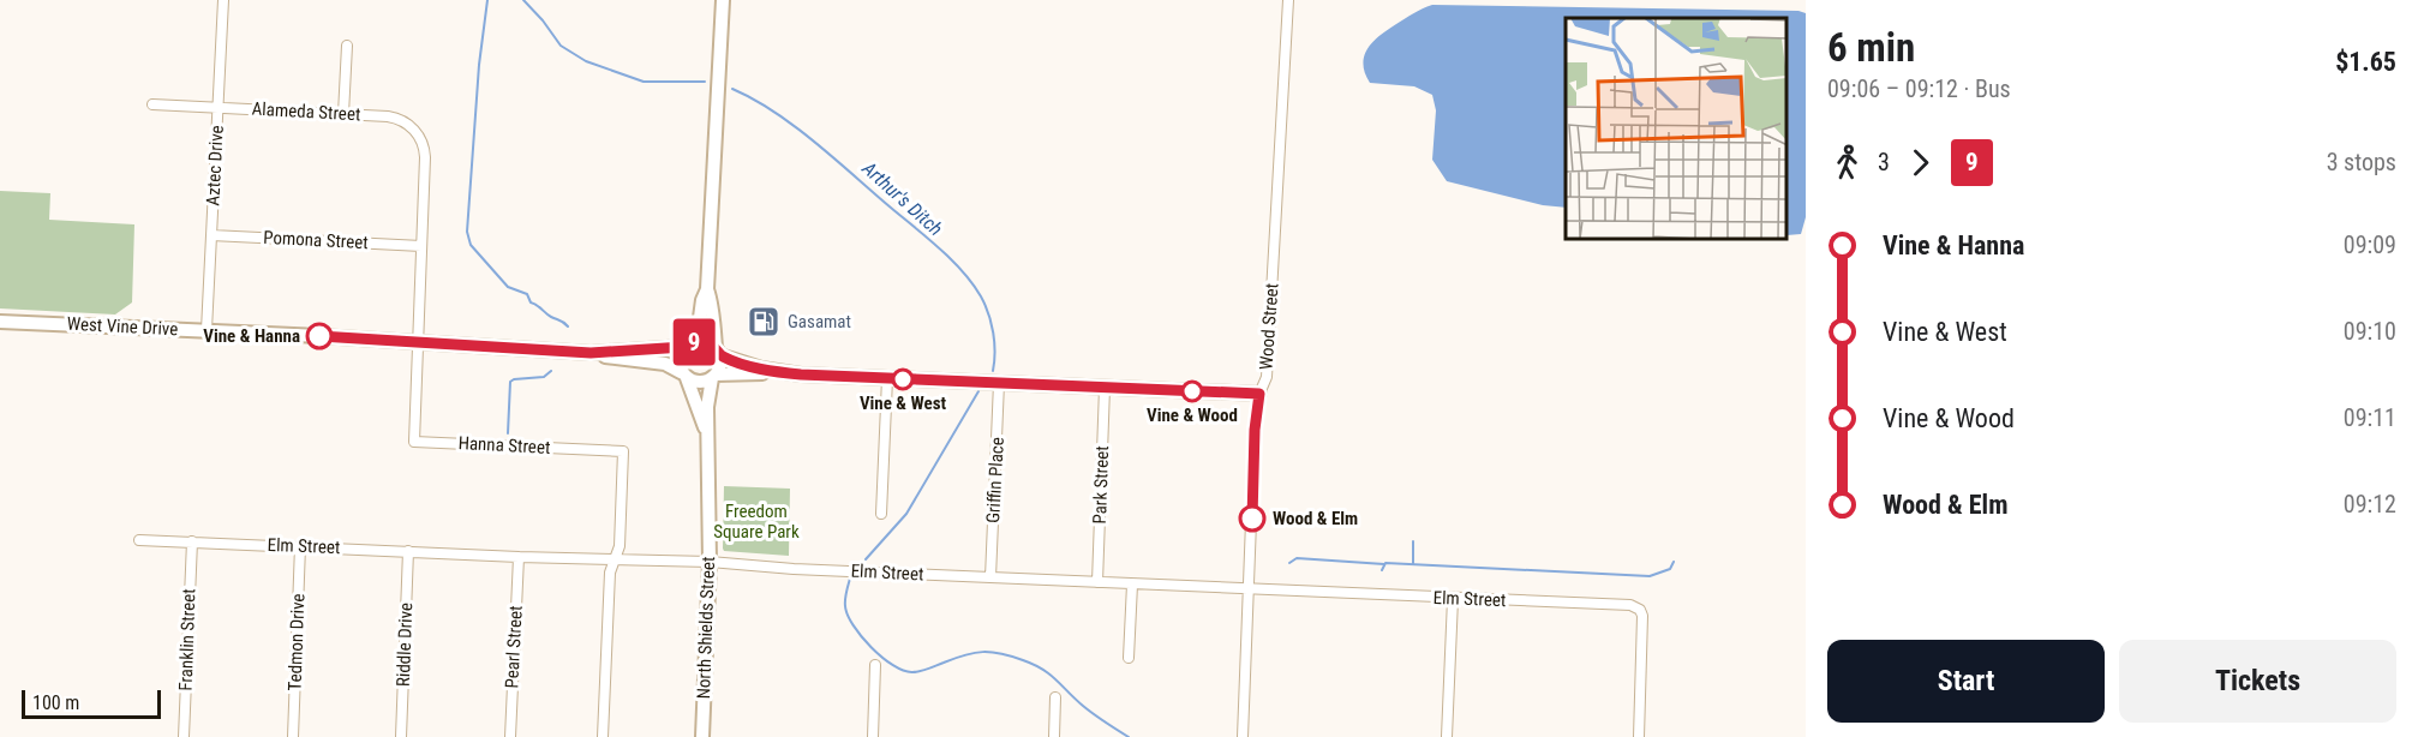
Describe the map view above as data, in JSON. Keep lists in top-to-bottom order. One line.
{"streets":{"street":["Alameda Street","Aztec Drive","Pomona Street","West Vine Drive","Wood Street","Hanna Street","Griffin Place","Park Street","Elm Street","North Shields Street","Franklin Street","Tedmon Drive","Riddle Drive","Pearl Street"]},"crossings":[["Alameda Street","Aztec Drive"],["Alameda Street","Hanna Street"],["Aztec Drive","Pomona Street"],["Aztec Drive","West Vine Drive"],["Pomona Street","Hanna Street"],["West Vine Drive","Hanna Street"],["West Vine Drive","North Shields Street"],["Wood Street","Elm Street"],["Hanna Street","Elm Street"],["Griffin Place","Elm Street"],["Park Street","Elm Street"],["Elm Street","North Shields Street"],["Elm Street","Franklin Street"],["Elm Street","Tedmon Drive"],["Elm Street","Riddle Drive"],["Elm Street","Pearl Street"]],"water":["Arthur's Ditch"],"parks":["Freedom Square Park"],"places":{"fuel station":["Gasamat"],"other":["Vine & Hanna","Vine & West","Vine & Wood","Wood & Elm"]},"lines":["bus line 9"],"scale_bar":"100 m","page":{"on_map":"9","heading":["6 min","09:06 – 09:12 · Bus","$1.65"],"legs":["3","9","3 stops"],"list":[{"name":"Vine & Hanna","value":"09:09"},{"name":"Vine & West","value":"09:10"},{"name":"Vine & Wood","value":"09:11"},{"name":"Wood & Elm","value":"09:12"}],"buttons":["Start","Tickets"],"scale":"100 m"}}
